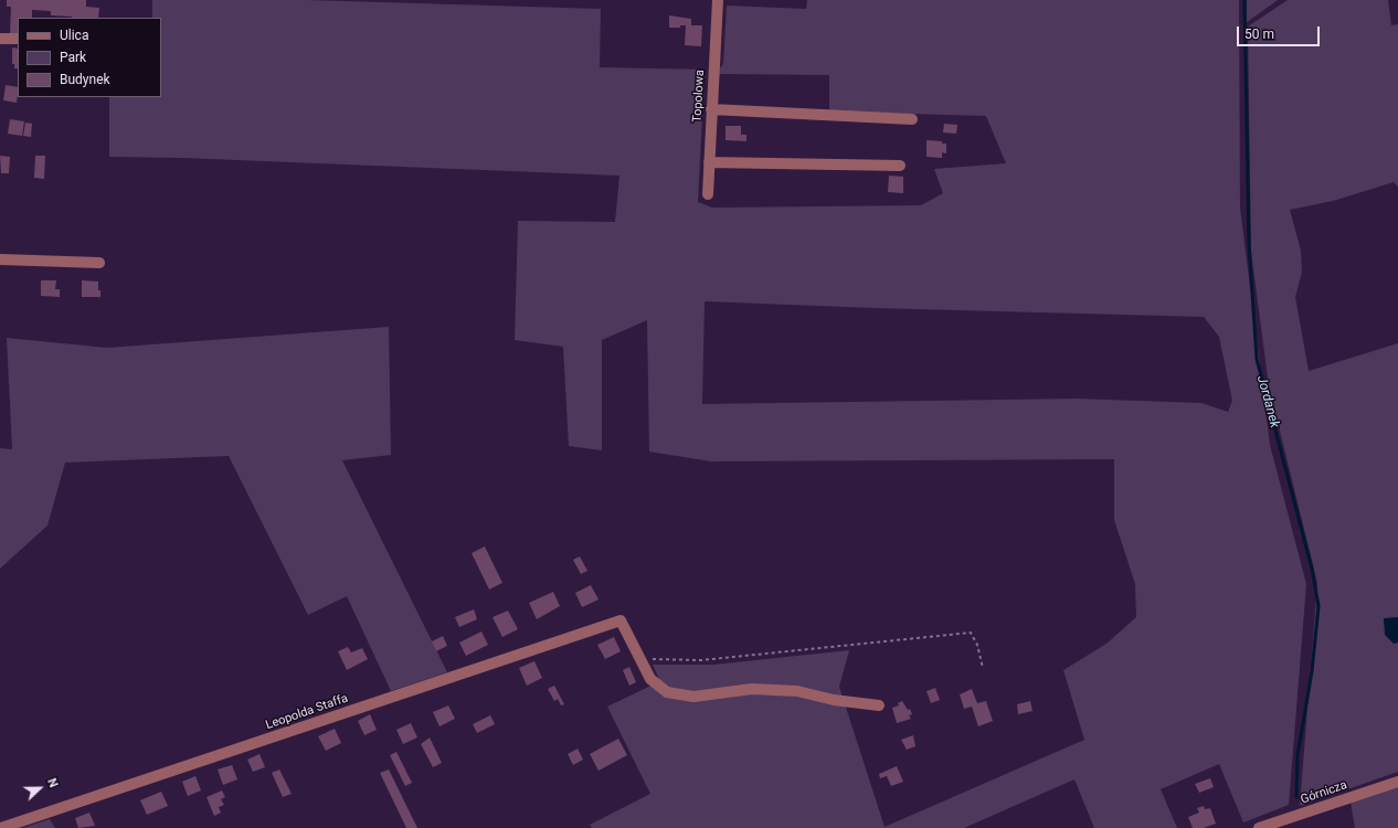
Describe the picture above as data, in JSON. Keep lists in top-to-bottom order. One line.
{"streets":{"street":["Topolowa","Leopolda Staffa","Górnicza"]},"water":["Jordanek"],"legend":["Ulica","Park","Budynek"],"scale_bar":"50 m","north":"right"}
